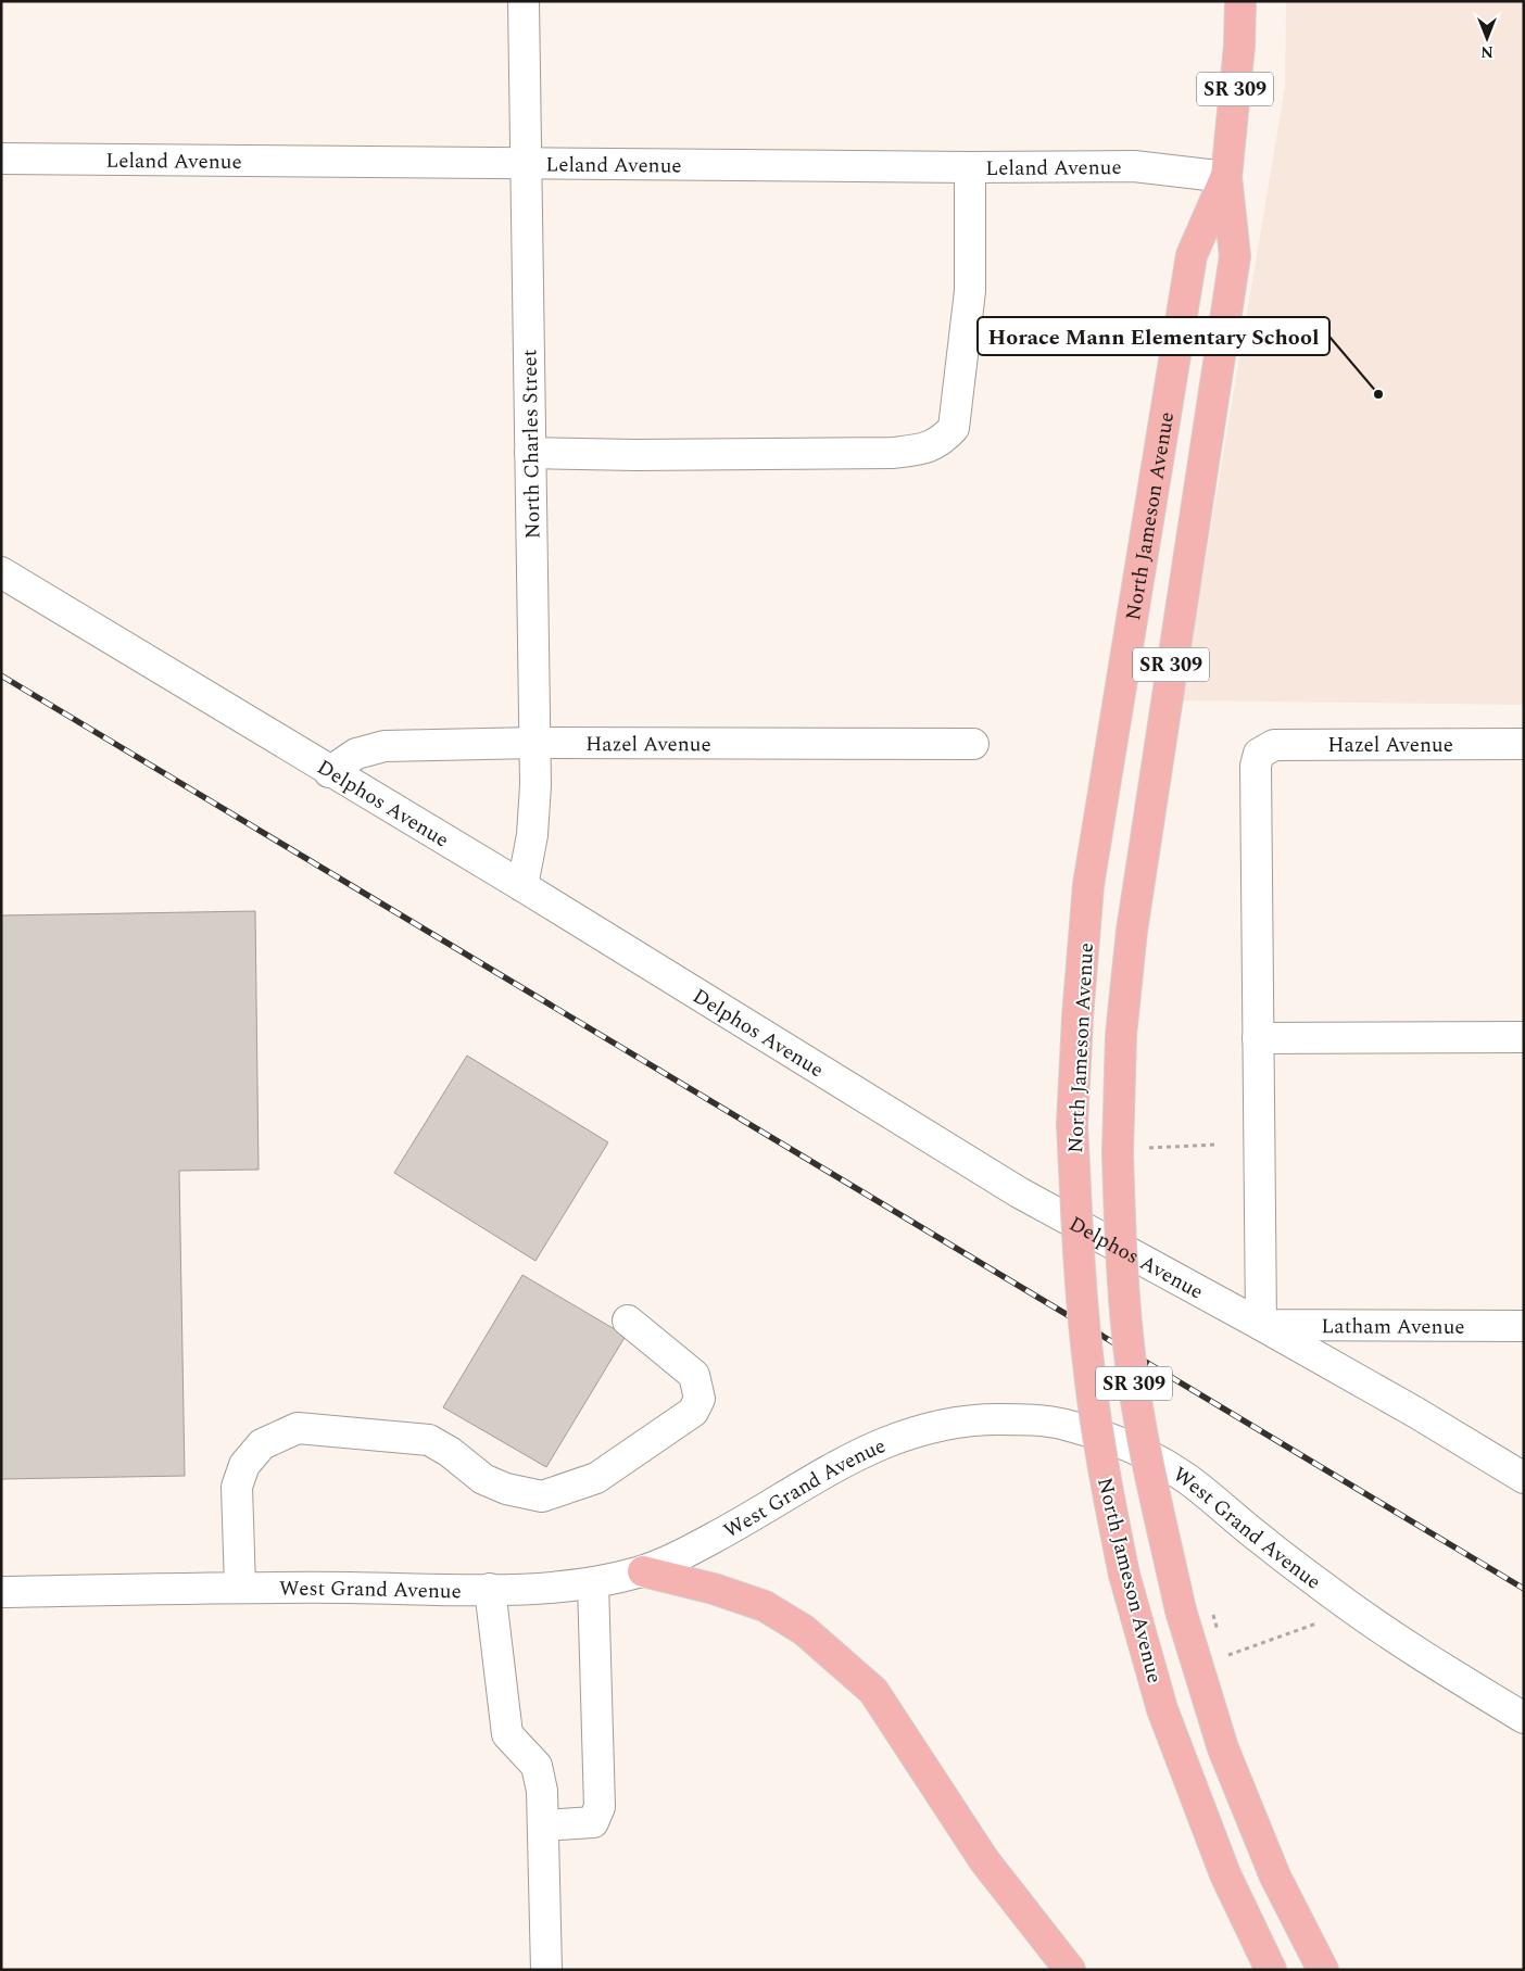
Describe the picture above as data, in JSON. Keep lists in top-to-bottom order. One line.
{"streets":{"main road":["SR 309","North Jameson Avenue"],"street":["Leland Avenue","North Charles Street","Hazel Avenue","Delphos Avenue","Latham Avenue","West Grand Avenue"]},"crossings":[["Leland Avenue","North Charles Street"],["Leland Avenue","North Jameson Avenue"],["North Charles Street","Hazel Avenue"],["North Charles Street","Delphos Avenue"],["Hazel Avenue","Delphos Avenue"],["Delphos Avenue","Latham Avenue"]],"places":["Horace Mann Elementary School"],"north":"bottom"}
